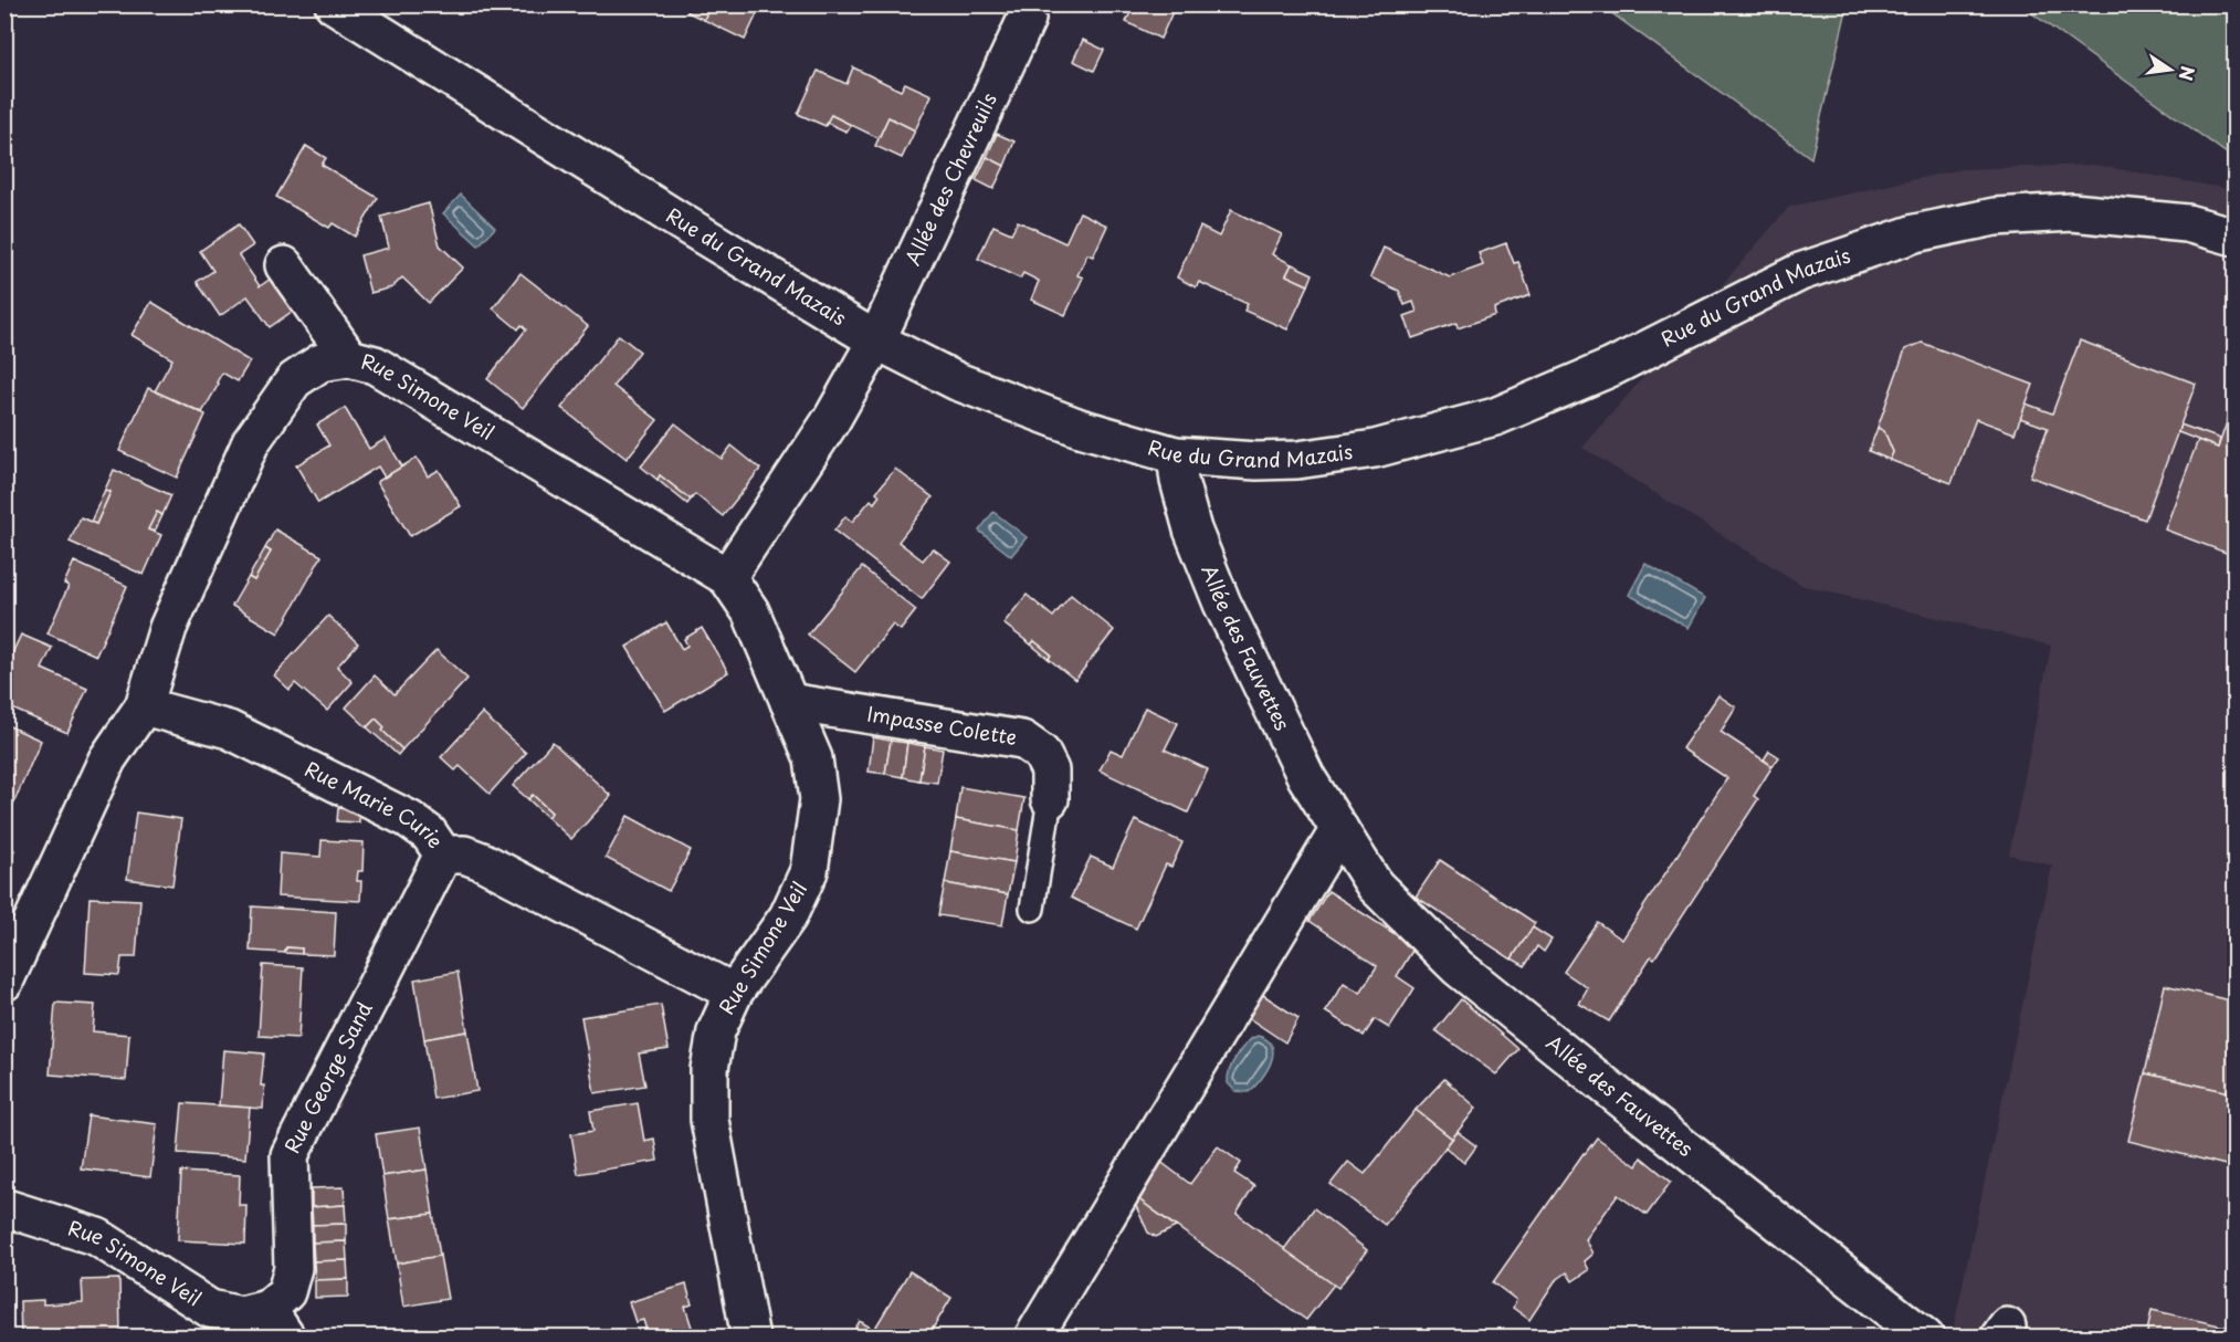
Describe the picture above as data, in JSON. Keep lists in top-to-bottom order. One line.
{"streets":{"street":["Allée des Chevreuils","Rue du Grand Mazais","Rue Simone Veil","Allée des Fauvettes","Impasse Colette","Rue Marie Curie","Rue George Sand"]},"crossings":[["Allée des Chevreuils","Rue du Grand Mazais"],["Rue du Grand Mazais","Allée des Fauvettes"],["Rue Simone Veil","Impasse Colette"],["Rue Simone Veil","Rue Marie Curie"],["Rue Simone Veil","Rue George Sand"],["Rue Marie Curie","Rue George Sand"]],"north":"right"}
